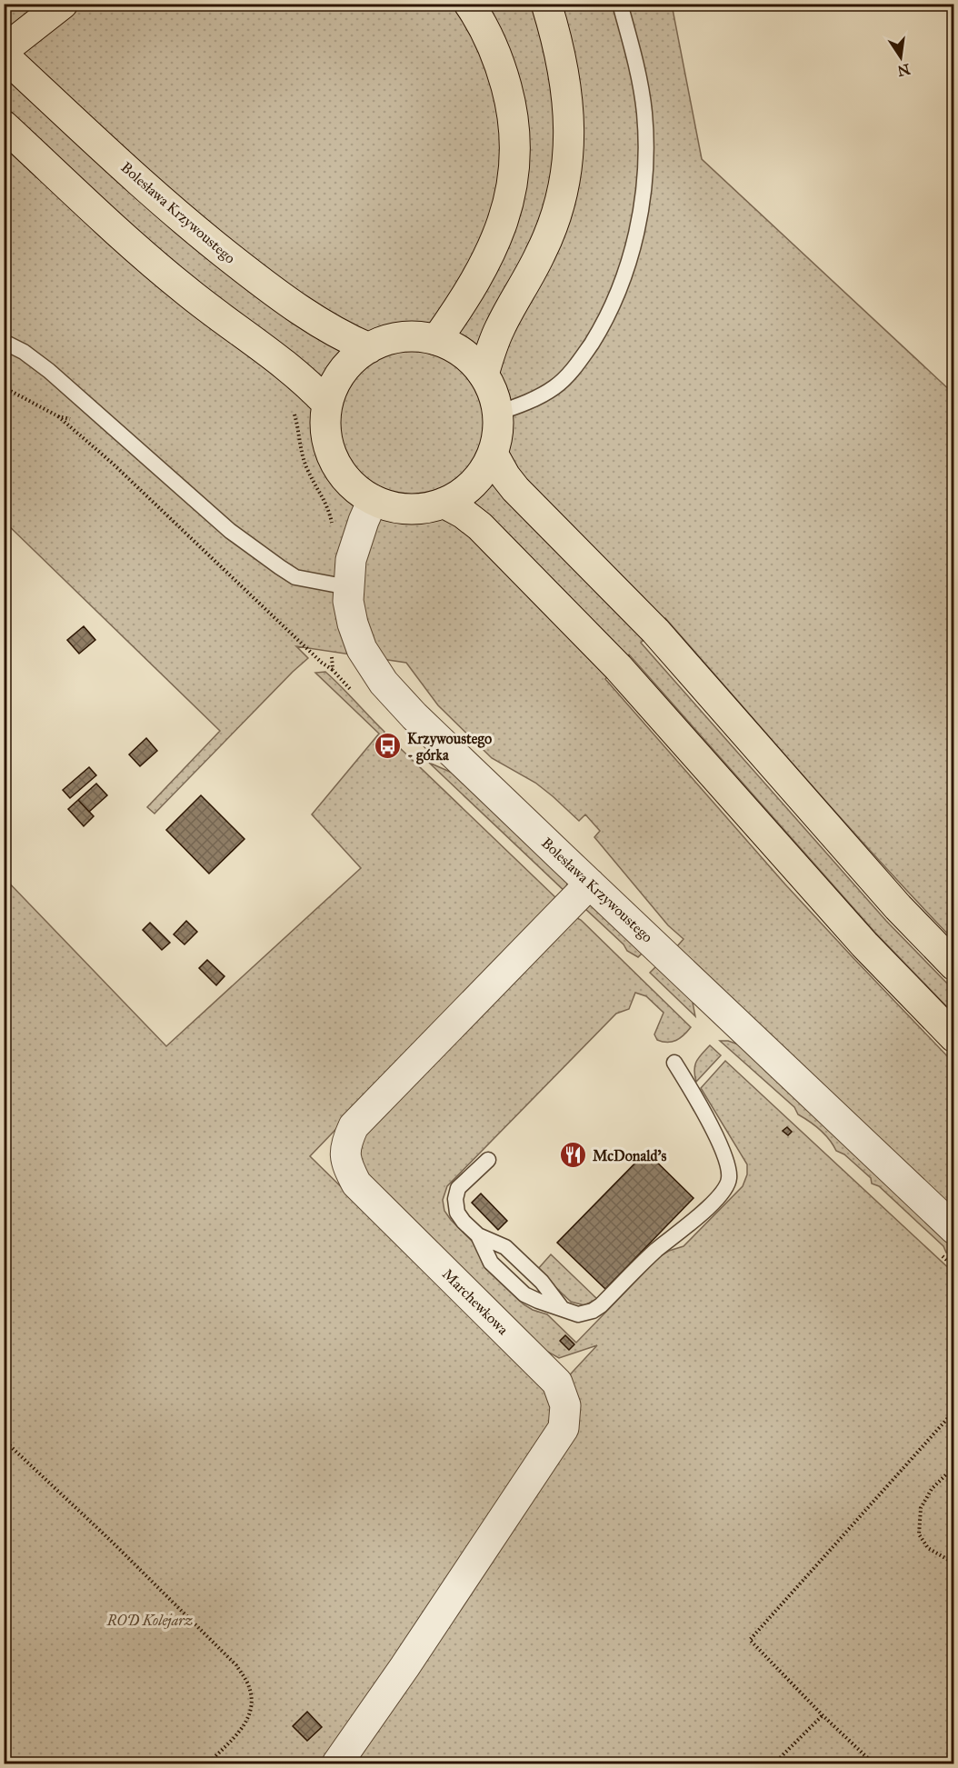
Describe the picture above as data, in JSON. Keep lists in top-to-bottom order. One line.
{"streets":{"main road":["Bolesława Krzywoustego"],"street":["Marchewkowa"]},"crossings":[["Bolesława Krzywoustego","Marchewkowa"]],"parks":["ROD Kolejarz"],"places":{"bus stop":["Krzywoustego - górka"],"restaurant":["McDonald's"]},"north":"bottom"}
